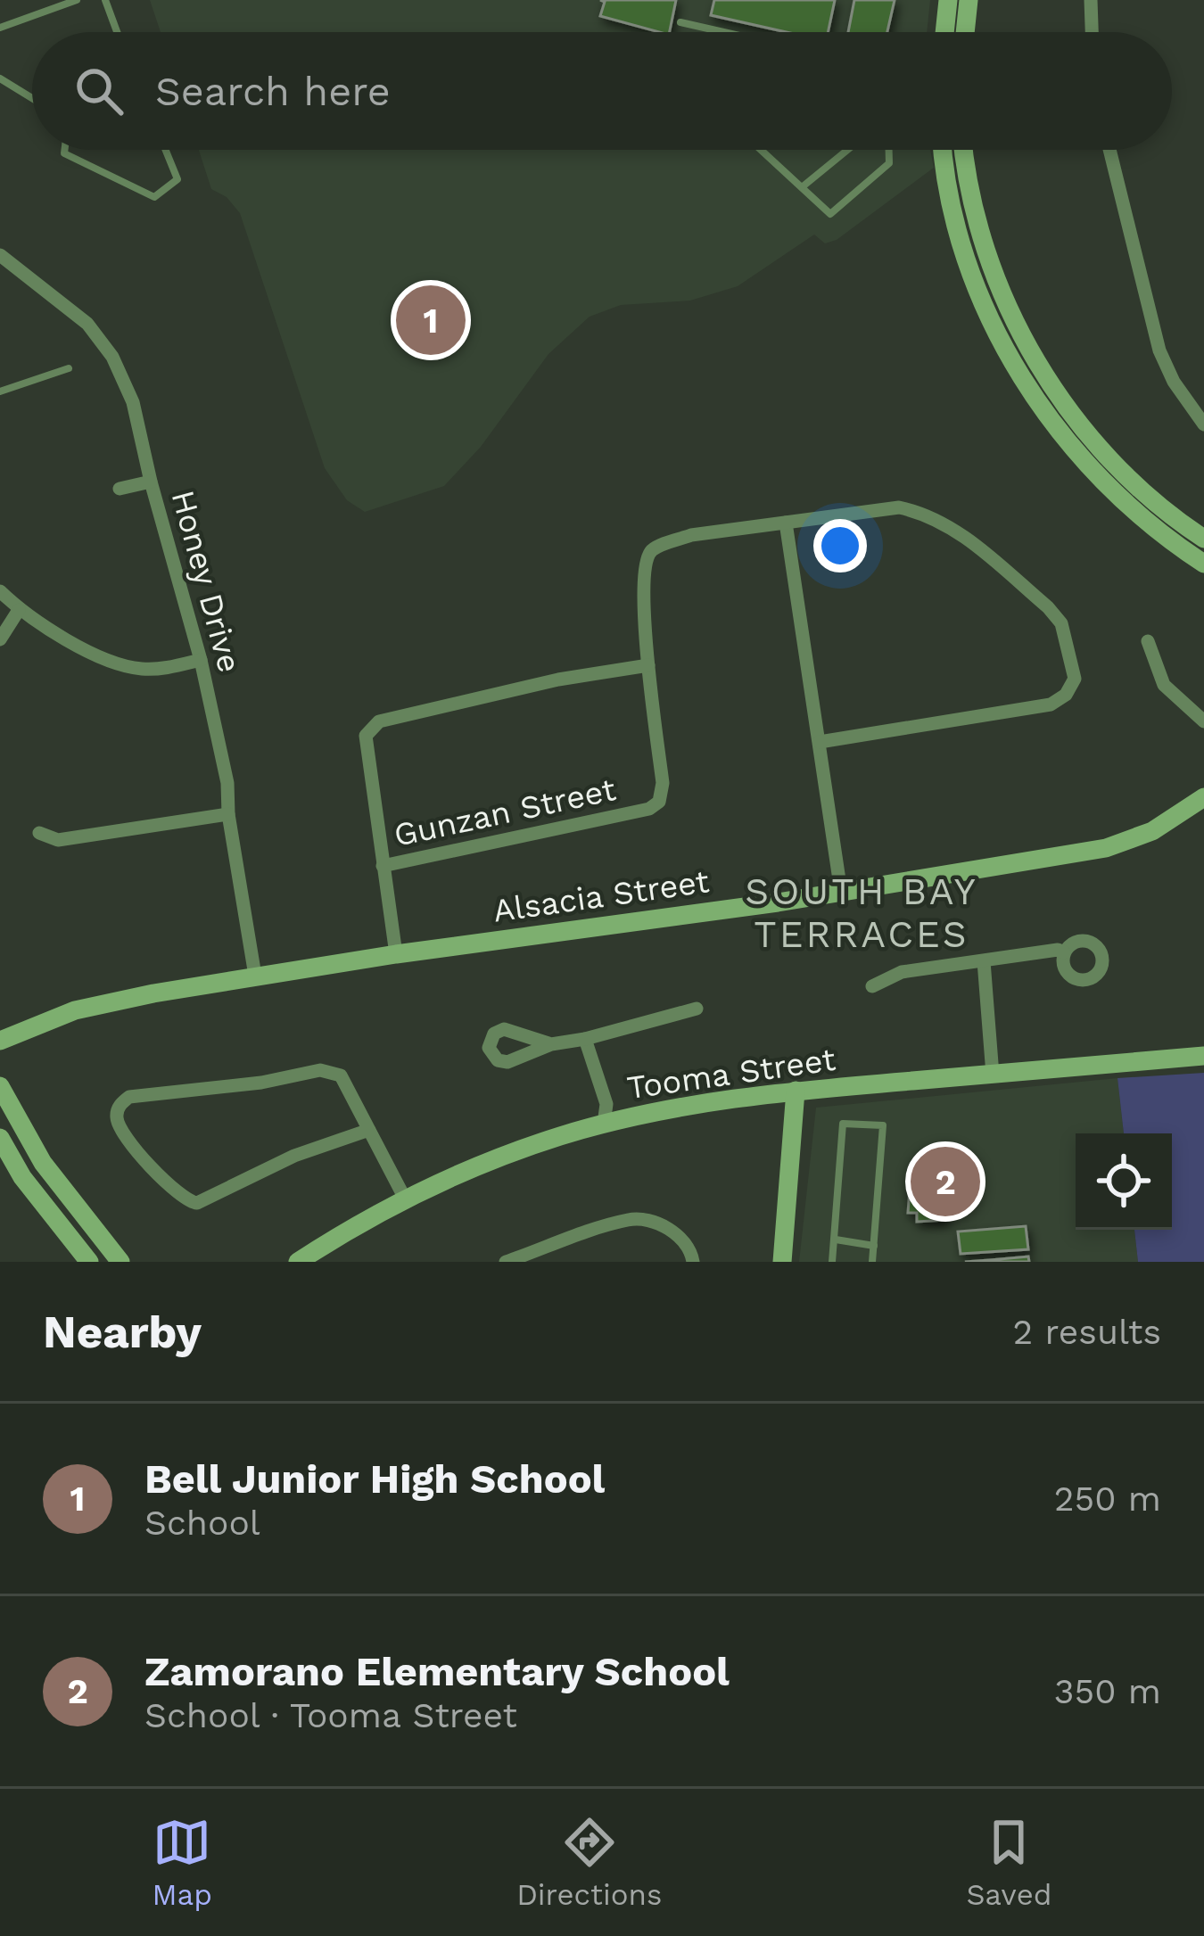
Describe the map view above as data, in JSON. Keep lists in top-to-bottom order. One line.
{"streets":{"main road":["Alsacia Street","Tooma Street"],"street":["Honey Drive","Gunzan Street"]},"crossings":[["Honey Drive","Alsacia Street"]],"districts":["SOUTH BAY TERRACES"],"page":{"search":"Search here","pins":["1","2"],"heading":["Nearby","2 results"],"list":[{"mark":"1","name":"Bell Junior High School","note":"School","value":"250 m"},{"mark":"2","name":"Zamorano Elementary School","note":"School · Tooma Street","value":"350 m"}],"nav":["Map","Directions","Saved"]}}
